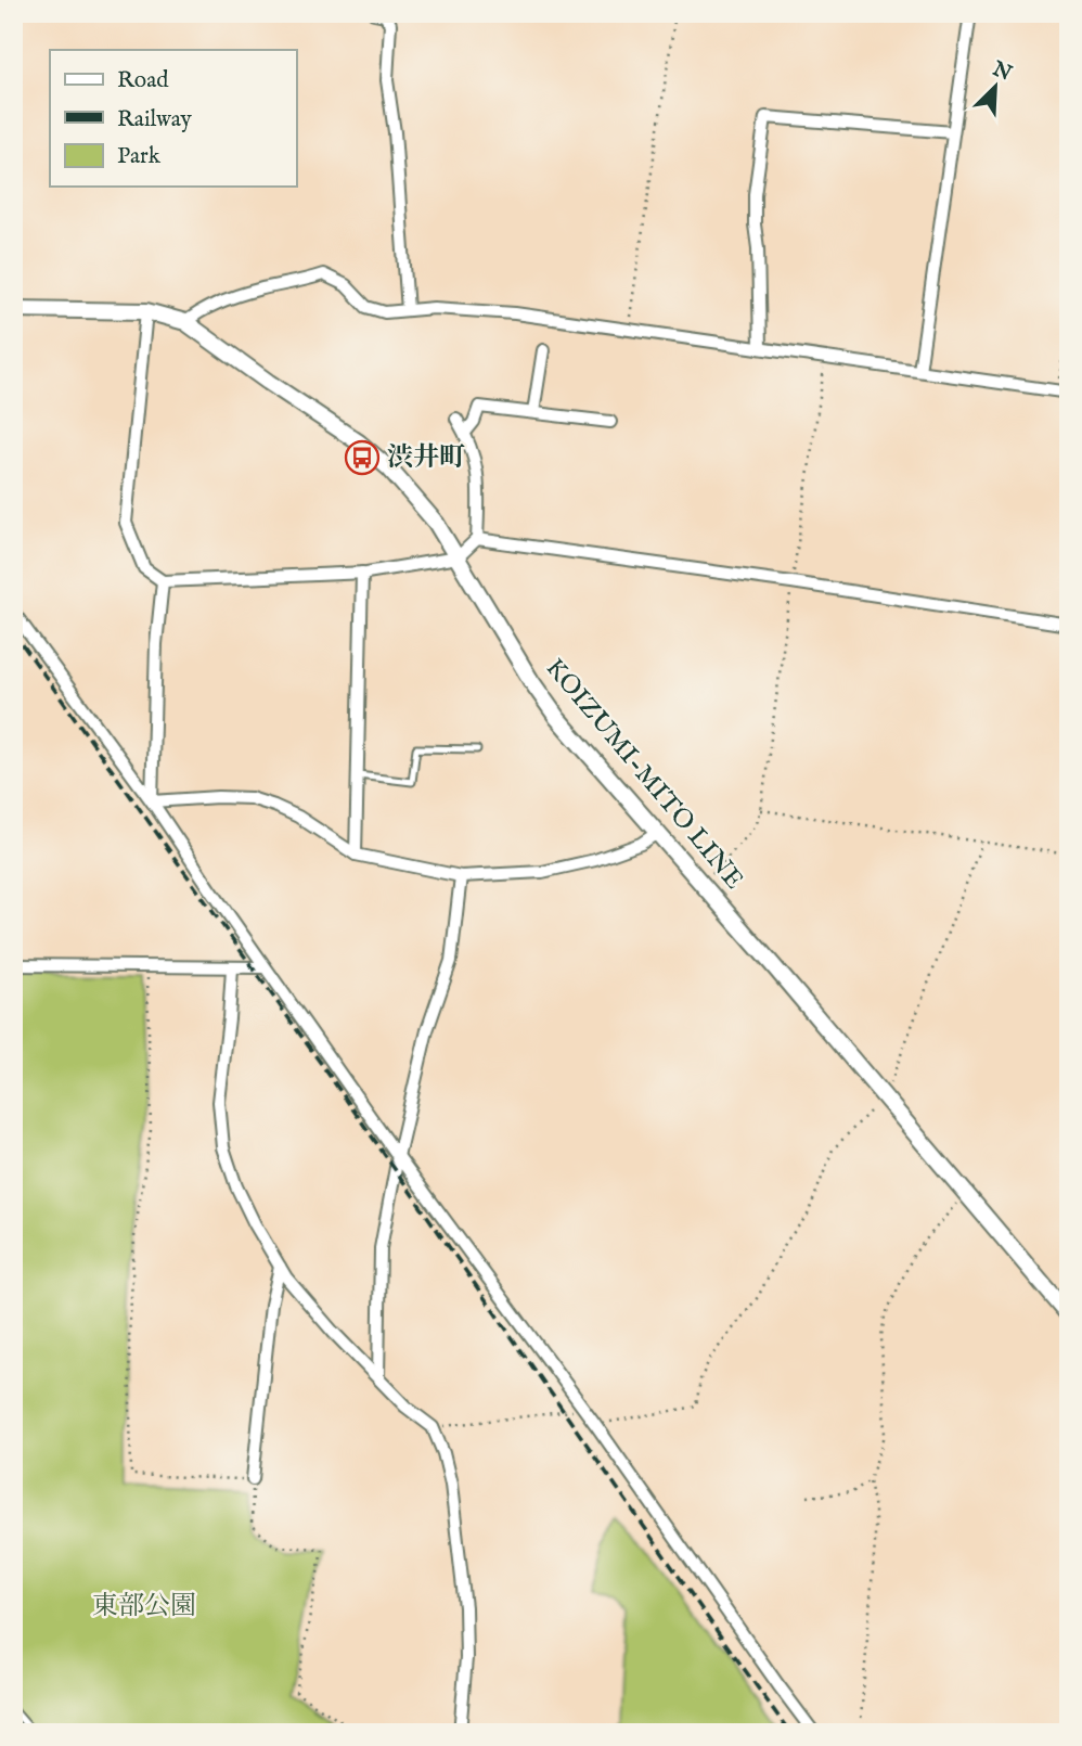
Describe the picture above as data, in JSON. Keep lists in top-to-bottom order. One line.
{"streets":{"main road":["KOIZUMI-MITO LINE"]},"parks":["東部公園"],"places":{"bus stop":["渋井町"]},"legend":["Road","Railway","Park"],"north":"top right"}
